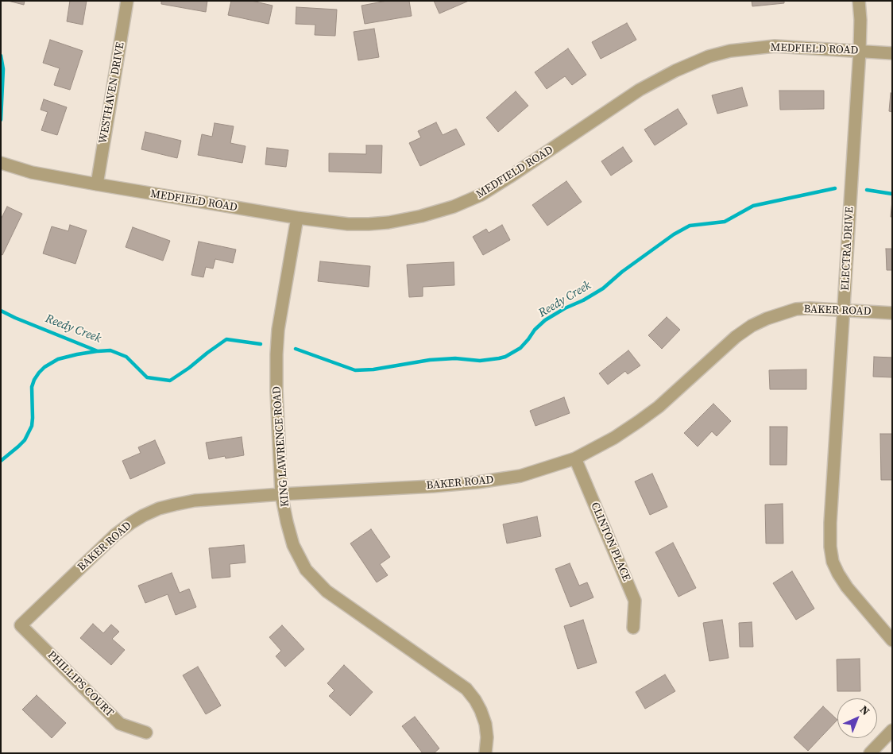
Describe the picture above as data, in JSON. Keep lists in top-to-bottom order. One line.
{"streets":{"street":["MEDFIELD ROAD","WESTHAVEN DRIVE","ELECTRA DRIVE","BAKER ROAD","KING LAWRENCE ROAD","CLINTON PLACE","PHILLIPS COURT"]},"crossings":[["MEDFIELD ROAD","WESTHAVEN DRIVE"],["MEDFIELD ROAD","ELECTRA DRIVE"],["MEDFIELD ROAD","KING LAWRENCE ROAD"],["ELECTRA DRIVE","BAKER ROAD"],["BAKER ROAD","KING LAWRENCE ROAD"],["BAKER ROAD","CLINTON PLACE"],["BAKER ROAD","PHILLIPS COURT"]],"water":["Reedy Creek"],"north":"top right"}
